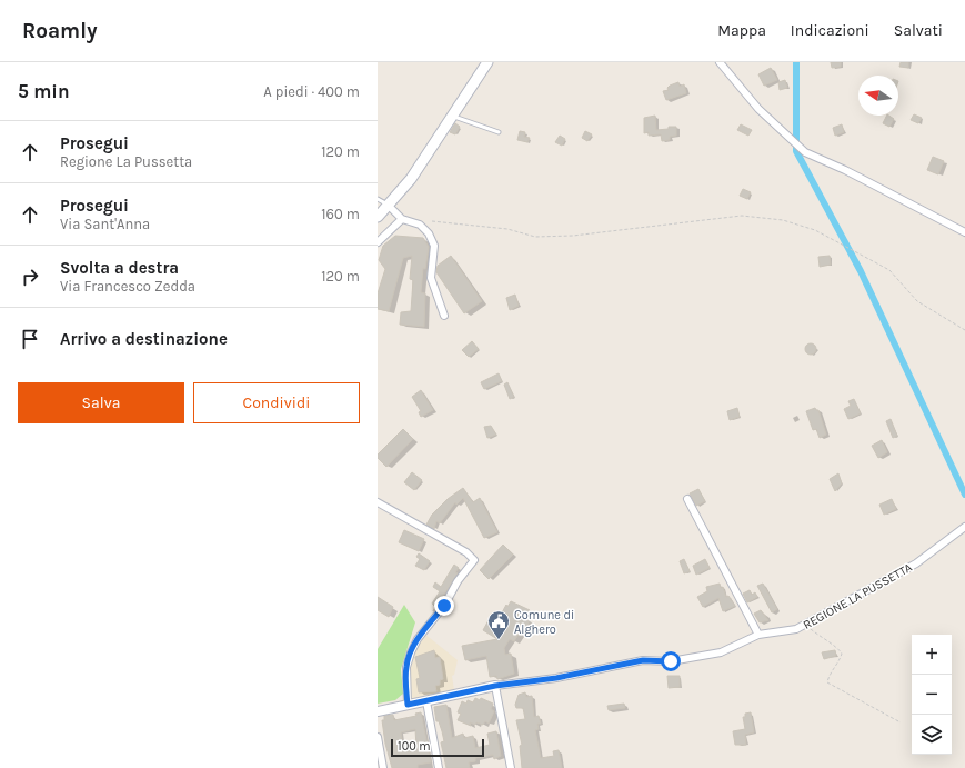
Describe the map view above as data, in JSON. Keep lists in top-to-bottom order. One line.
{"streets":{"street":["REGIONE LA PUSSETTA"]},"places":{"public building":["Comune di Alghero"]},"scale_bar":"100 m","north":"left","page":{"header":"Roamly","nav":["Mappa","Indicazioni","Salvati"],"heading":["5 min","A piedi · 400 m"],"list":[["Prosegui","Regione La Pussetta","120 m"],["Prosegui","Via Sant'Anna","160 m"],["Svolta a destra","Via Francesco Zedda","120 m"],"Arrivo a destinazione"],"buttons":["Salva","Condividi"],"map_buttons":["+","−"],"scale":"100 m"}}
